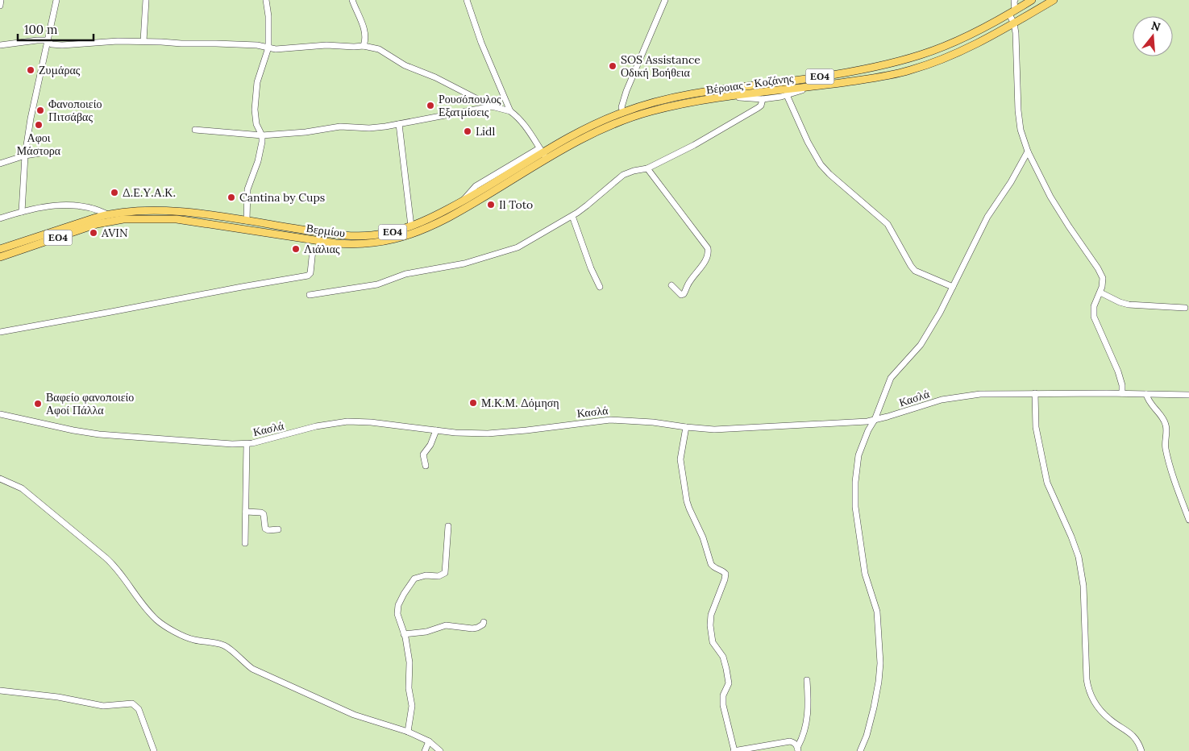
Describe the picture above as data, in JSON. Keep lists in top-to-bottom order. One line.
{"streets":{"main road":["ΕΟ4","Βέροιας - Κοζάνης","Βερμίου"],"street":["Κασλά"]},"crossings":[["Βέροιας - Κοζάνης","Βερμίου"]],"places":["SOS Assistance Οδική Βοήθεια","Ζυμάρας","Ρουσόπουλος Εξατμίσεις","Φανοποιείο Πιτσάβας","Αφοι Μάστορα","Lidl","Δ.Ε.Υ.Α.Κ.","Cantina by Cups","Il Toto","AVIN","Λιάλιας","Μ.Κ.Μ. Δόμηση","Βαφείο φανοποιείο Αφοί Πάλλα"],"scale_bar":"100 m","north":"top"}
